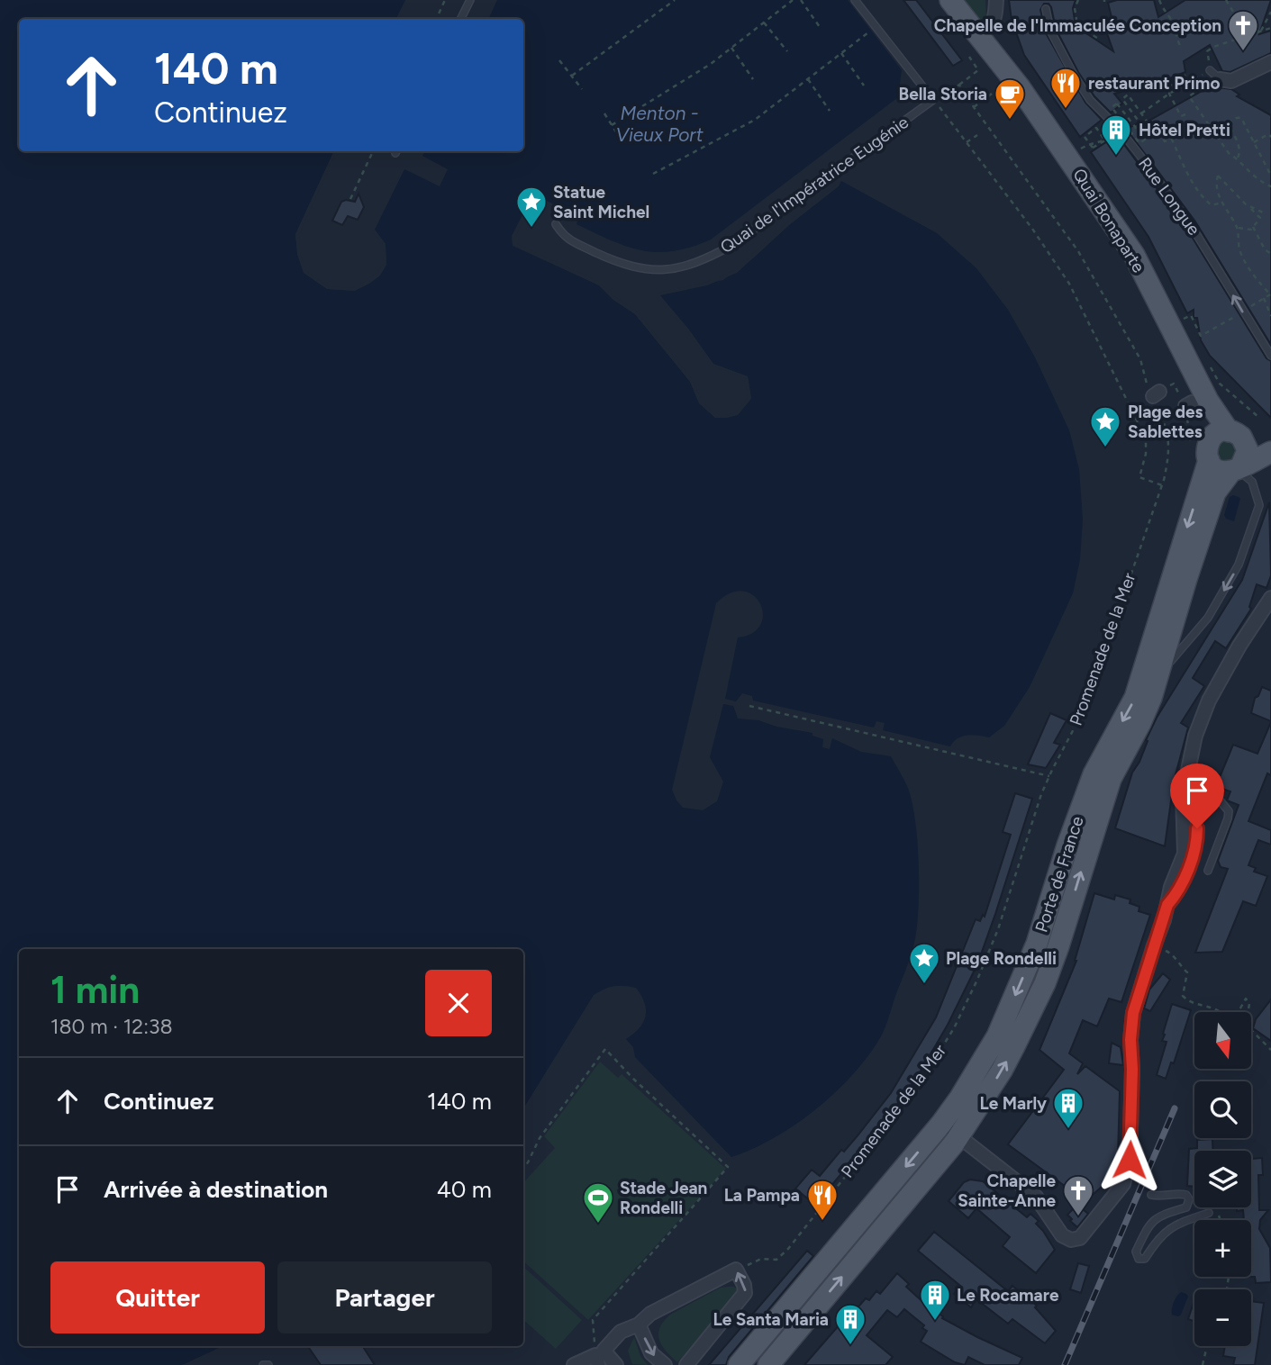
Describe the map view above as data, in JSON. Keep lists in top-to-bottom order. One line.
{"streets":{"main road":["Quai Bonaparte","Porte de France"],"lane":["Quai de l'Impératrice Eugénie","Rue Longue"],"path":["Promenade de la Mer"]},"crossings":[["Quai Bonaparte","Porte de France"]],"one_way":["Rue Longue"],"water":["Menton - Vieux Port"],"places":{"church":["Chapelle de l'Immaculée Conception","Chapelle Sainte-Anne"],"restaurant":["restaurant Primo","La Pampa"],"cafe":["Bella Storia"],"building":["Hôtel Pretti","Le Marly","Le Rocamare","Le Santa Maria"],"place":["Statue Saint Michel","Plage des Sablettes","Plage Rondelli"],"sports":["Stade Jean Rondelli"]},"north":"bottom","page":{"turn":["140 m","Continuez"],"heading":["1 min","180 m · 12:38"],"map_buttons":["+","−"],"list":[{"name":"Continuez","value":"140 m"},{"name":"Arrivée à destination","value":"40 m"}],"buttons":["Quitter","Partager"]}}
